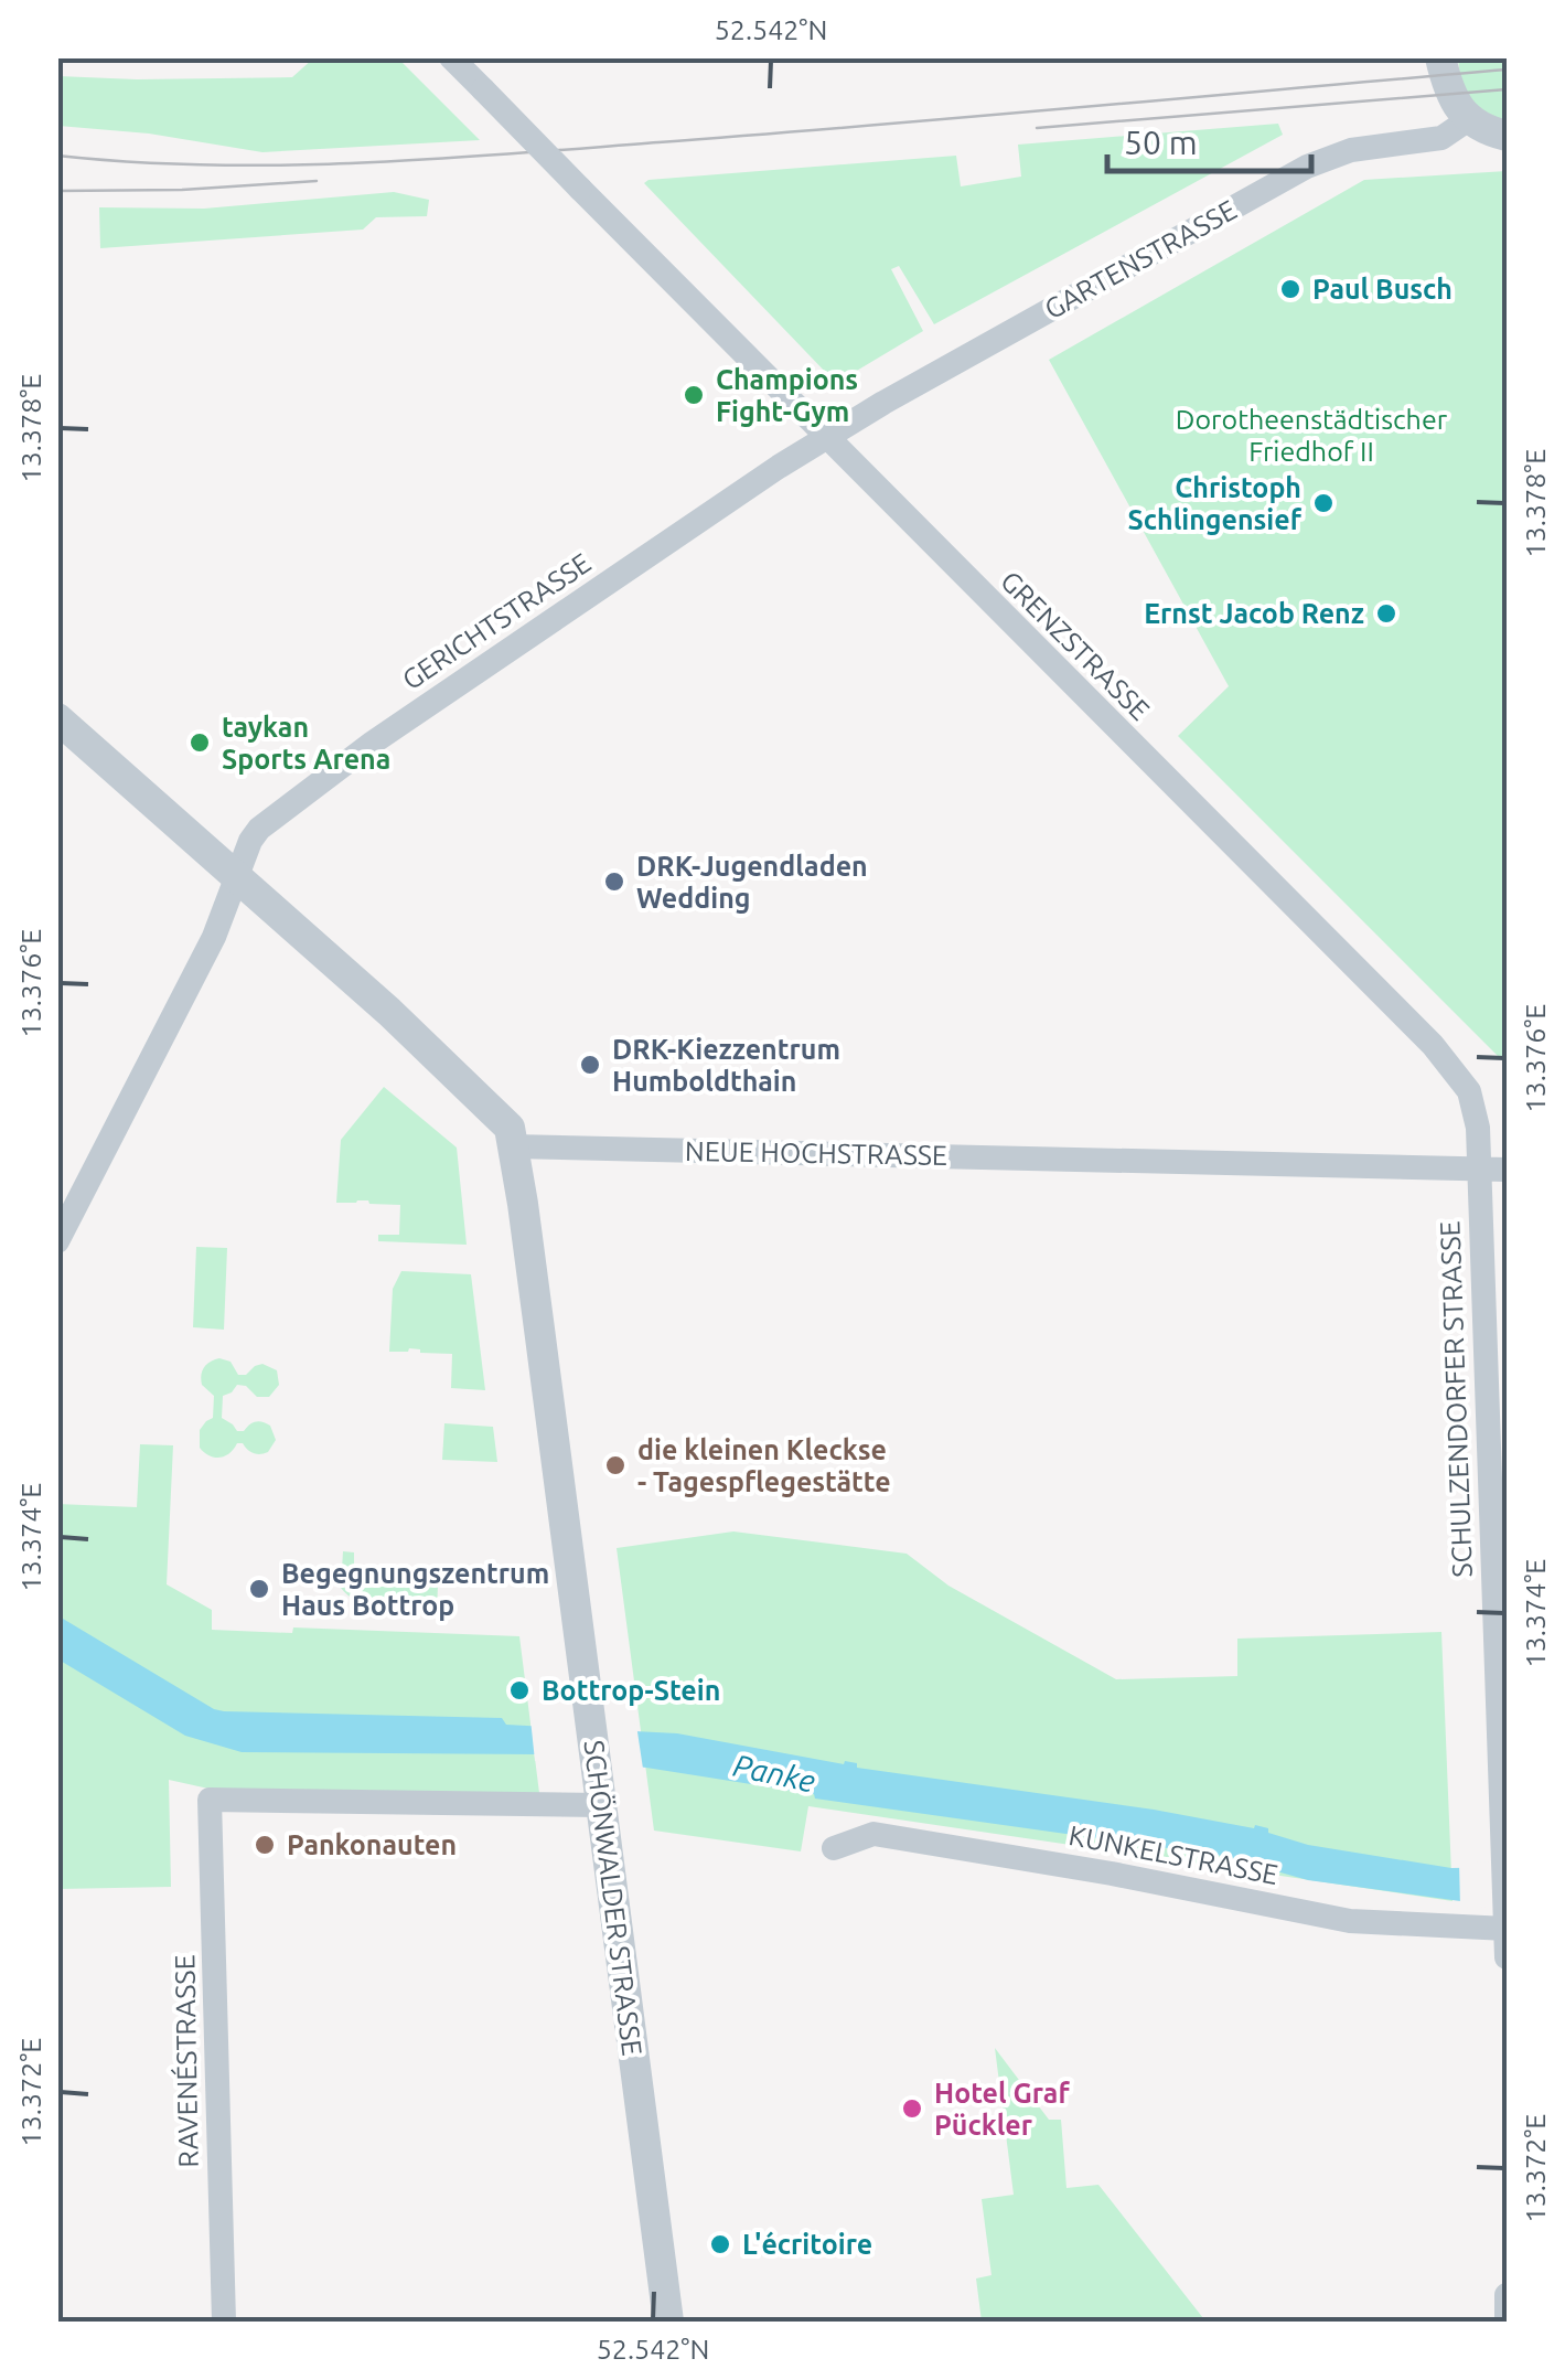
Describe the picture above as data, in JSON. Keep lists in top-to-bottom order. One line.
{"streets":{"street":["GARTENSTRASSE","GERICHTSTRASSE","GRENZSTRASSE","NEUE HOCHSTRASSE","SCHULZENDORFER STRASSE","KUNKELSTRASSE","SCHÖNWALDER STRASSE","RAVENÉSTRASSE"]},"crossings":[["GARTENSTRASSE","GERICHTSTRASSE"],["GARTENSTRASSE","GRENZSTRASSE"],["GERICHTSTRASSE","GRENZSTRASSE"],["GRENZSTRASSE","NEUE HOCHSTRASSE"],["GRENZSTRASSE","SCHULZENDORFER STRASSE"],["NEUE HOCHSTRASSE","SCHULZENDORFER STRASSE"],["NEUE HOCHSTRASSE","SCHÖNWALDER STRASSE"],["SCHULZENDORFER STRASSE","KUNKELSTRASSE"],["SCHÖNWALDER STRASSE","RAVENÉSTRASSE"]],"water":["Panke"],"parks":["Dorotheenstädtischer Friedhof II"],"places":["Paul Busch","Champions Fight-Gym","Christoph Schlingensief","Ernst Jacob Renz","taykan Sports Arena","DRK-Jugendladen Wedding","DRK-Kiezzentrum Humboldthain","die kleinen Kleckse - Tagespflegestätte","Begegnungszentrum Haus Bottrop","Bottrop-Stein","Pankonauten","Hotel Graf Pückler","L'écritoire"],"scale_bar":"50 m","coordinates":["52.542°N","13.378°E","13.376°E","13.374°E","13.372°E"]}
